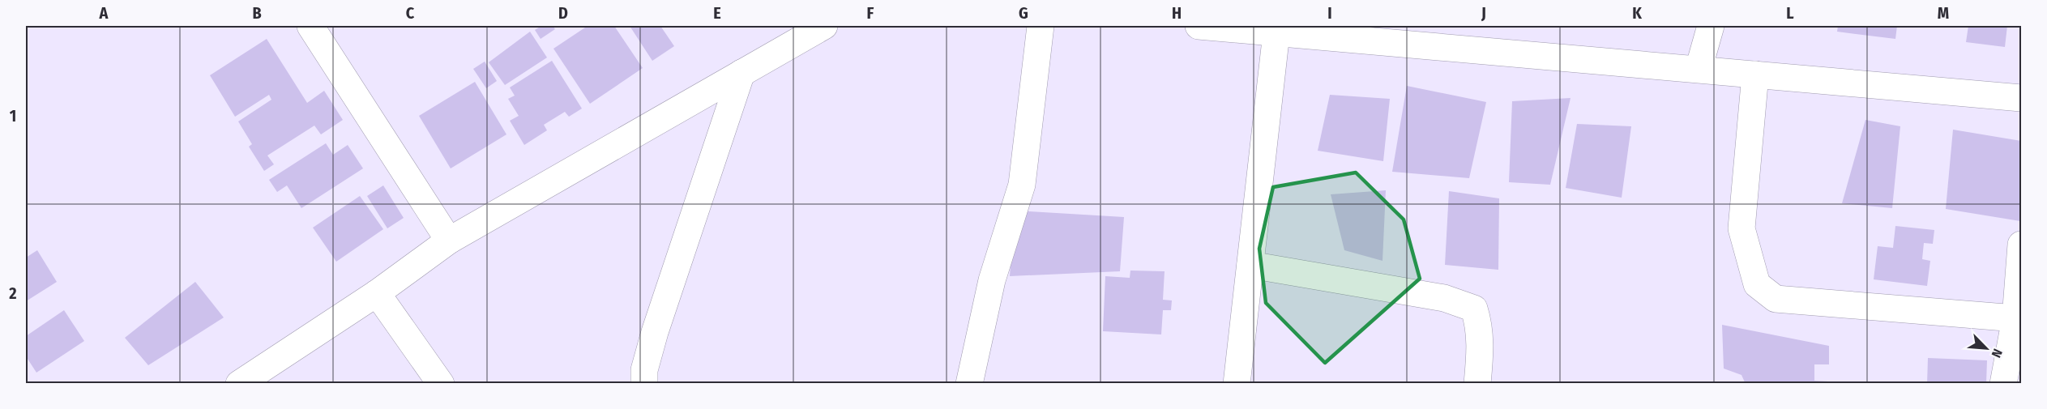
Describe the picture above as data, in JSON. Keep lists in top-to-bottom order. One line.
{"north":"bottom right","grid":{"columns":["A","B","C","D","E","F","G","H","I","J","K","L","M"],"rows":["1","2"]}}
